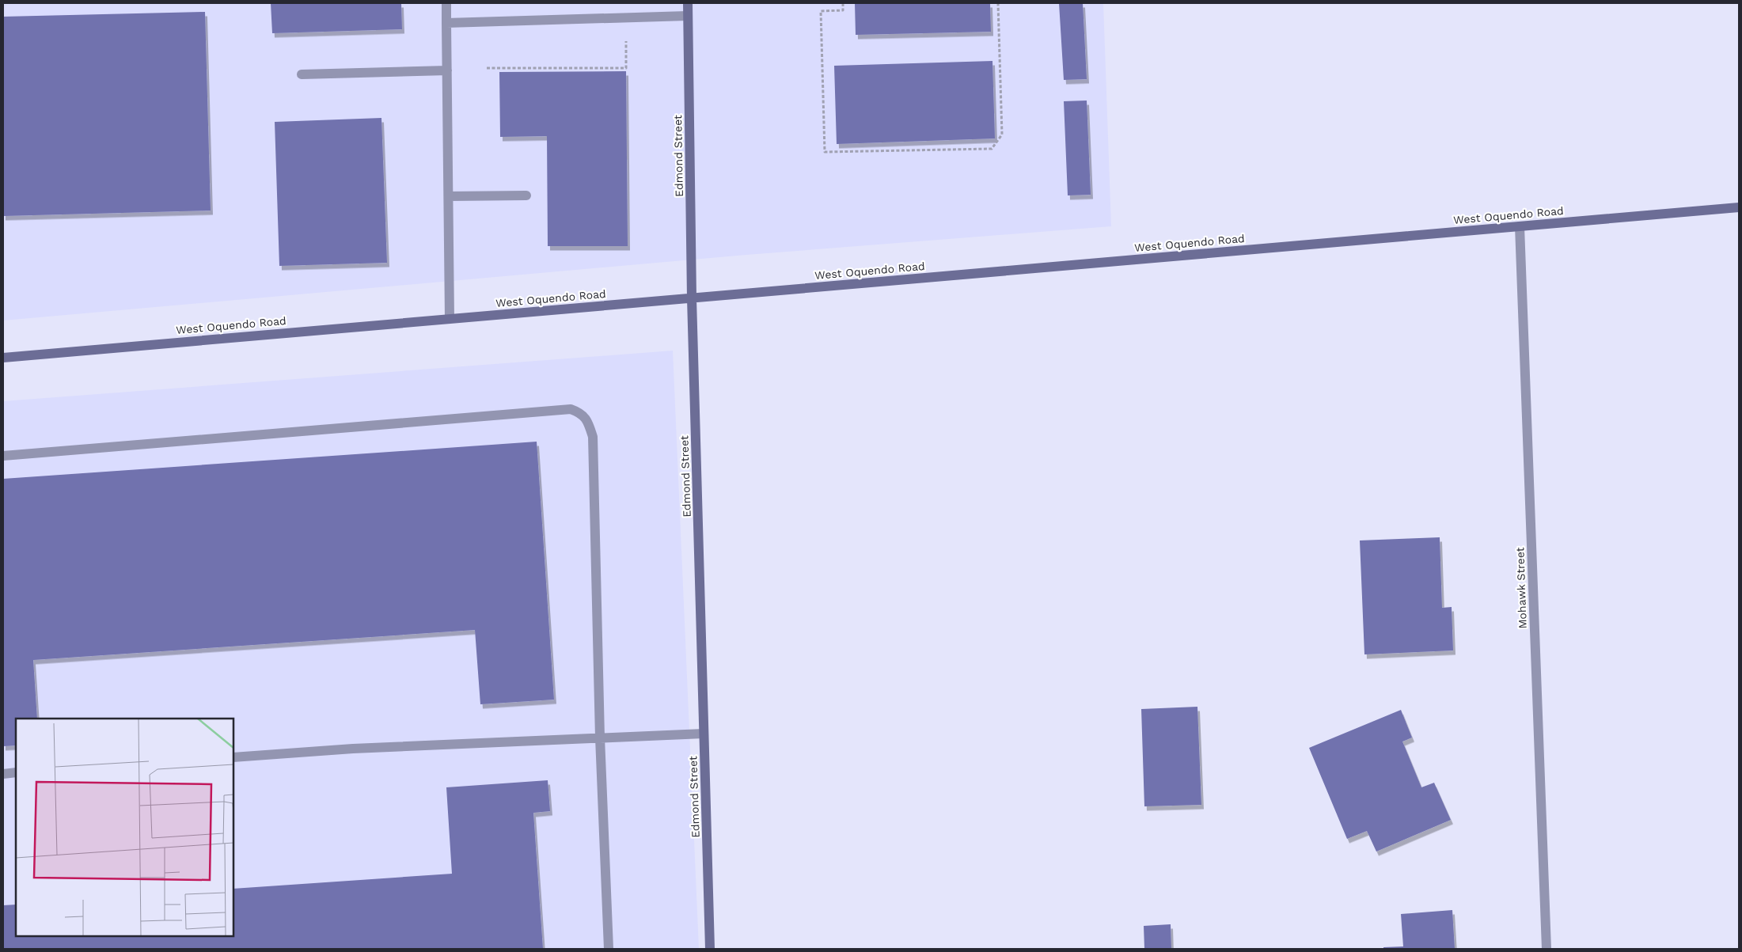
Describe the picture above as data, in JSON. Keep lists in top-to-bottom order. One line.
{"streets":{"street":["Edmond Street","West Oquendo Road","Mohawk Street"]},"crossings":[["Edmond Street","West Oquendo Road"],["West Oquendo Road","Mohawk Street"]]}
